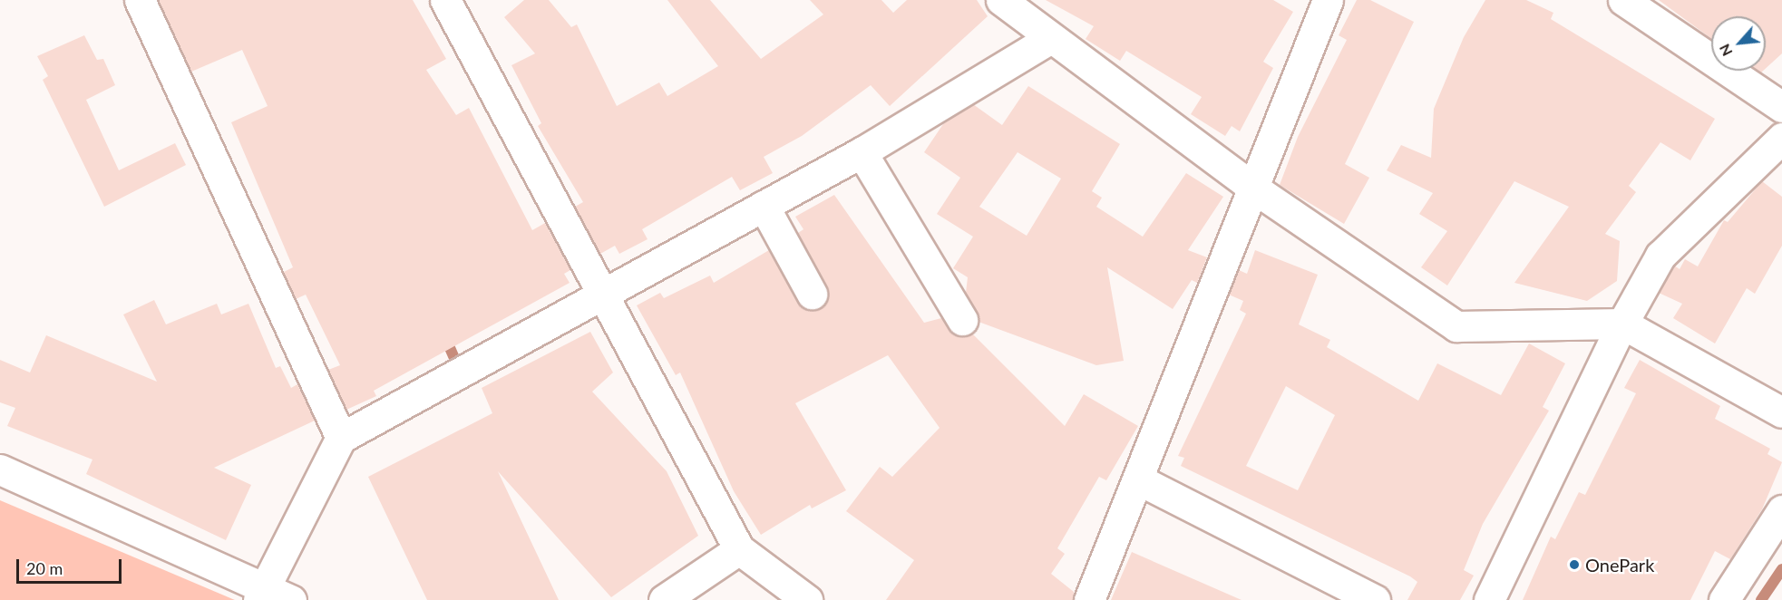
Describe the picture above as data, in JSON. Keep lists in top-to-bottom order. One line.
{"places":["OnePark"],"scale_bar":"20 m","north":"bottom left"}
